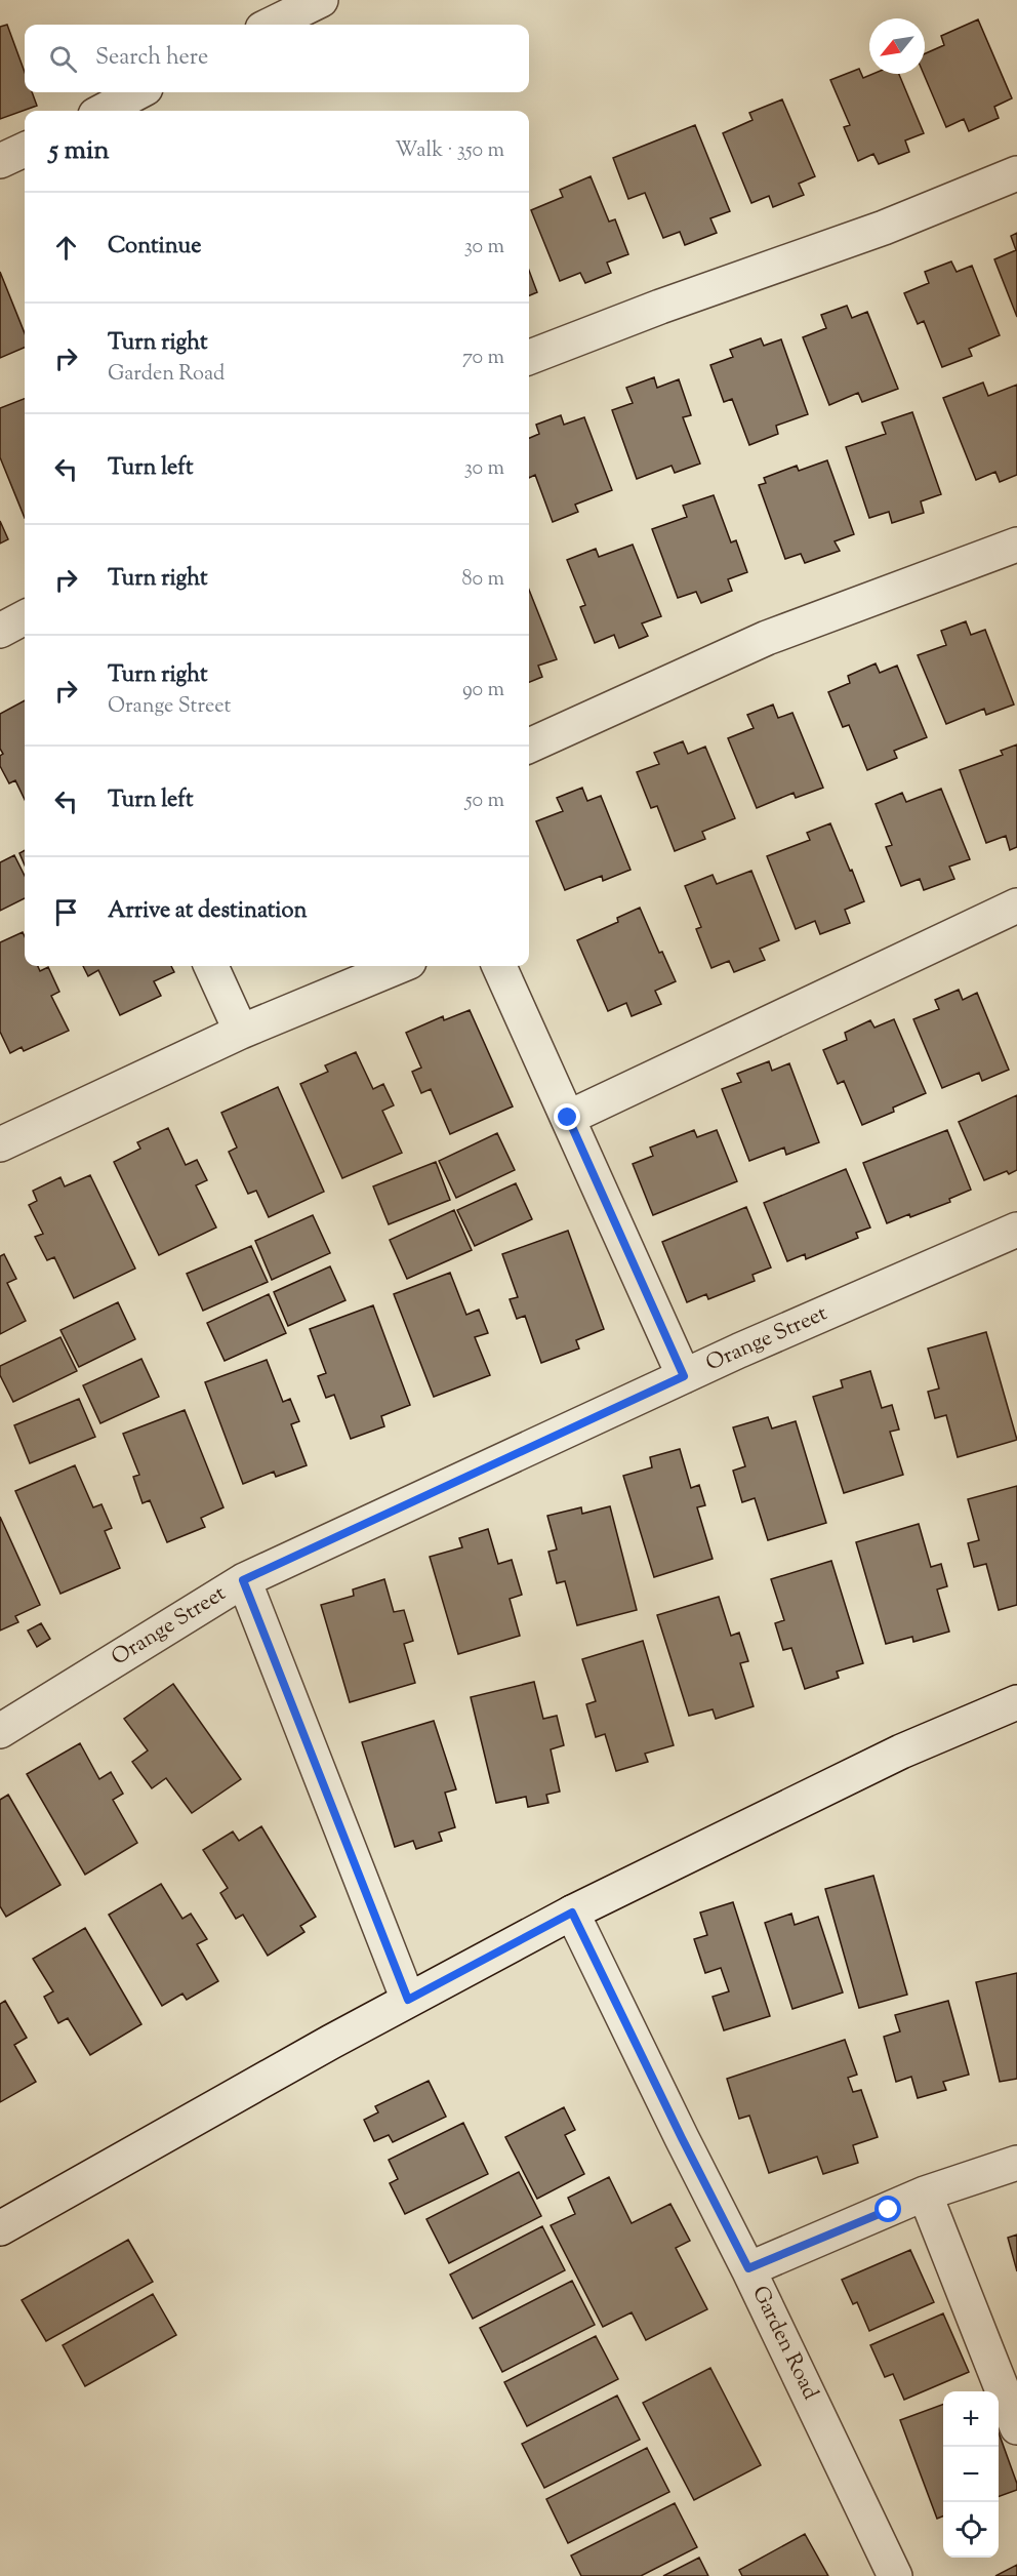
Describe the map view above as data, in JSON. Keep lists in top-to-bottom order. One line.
{"streets":{"street":["Orange Street","Garden Road"]},"north":"bottom left","page":{"search":"Search here","heading":["5 min","Walk · 350 m"],"list":[["Continue","30 m"],["Turn right","Garden Road","70 m"],["Turn left","30 m"],["Turn right","80 m"],["Turn right","Orange Street","90 m"],["Turn left","50 m"],"Arrive at destination"],"map_buttons":["+","−"]}}
